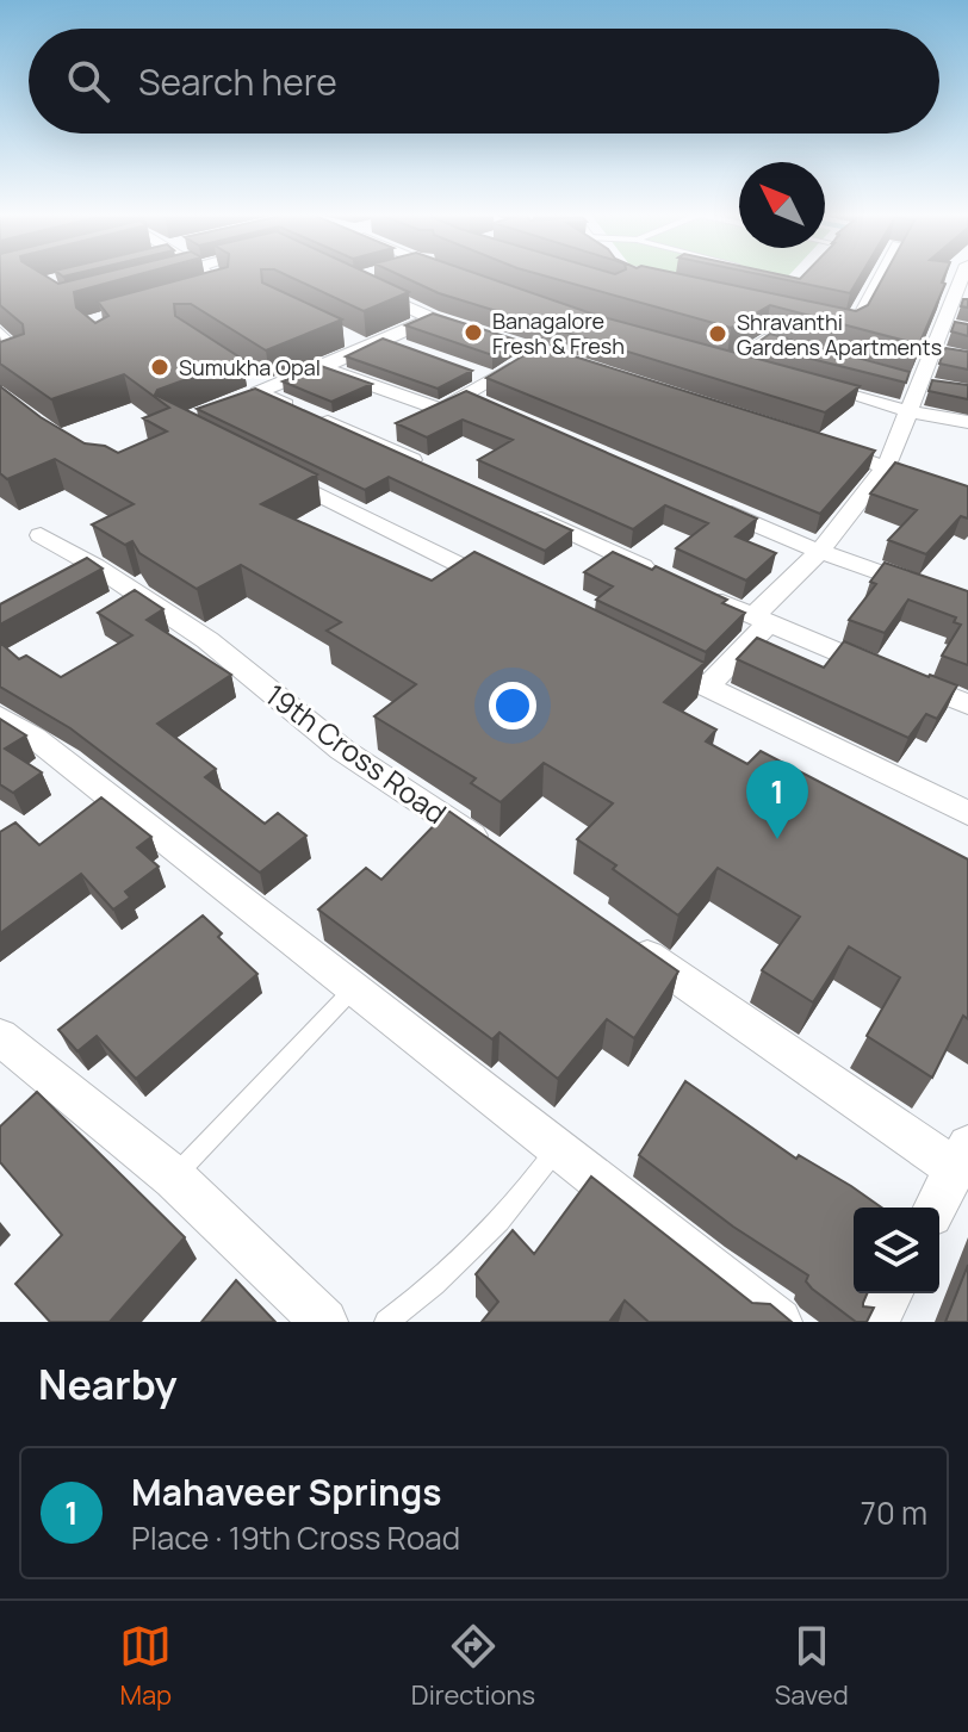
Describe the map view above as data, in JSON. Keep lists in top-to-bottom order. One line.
{"streets":{"street":["19th Cross Road"]},"places":["Banagalore Fresh & Fresh","Shravanthi Gardens Apartments","Sumukha Opal"],"north":"top left","page":{"search":"Search here","pins":"1","heading":"Nearby","list":[{"mark":"1","name":"Mahaveer Springs","note":"Place · 19th Cross Road","value":"70 m"}],"nav":["Map","Directions","Saved"]}}
